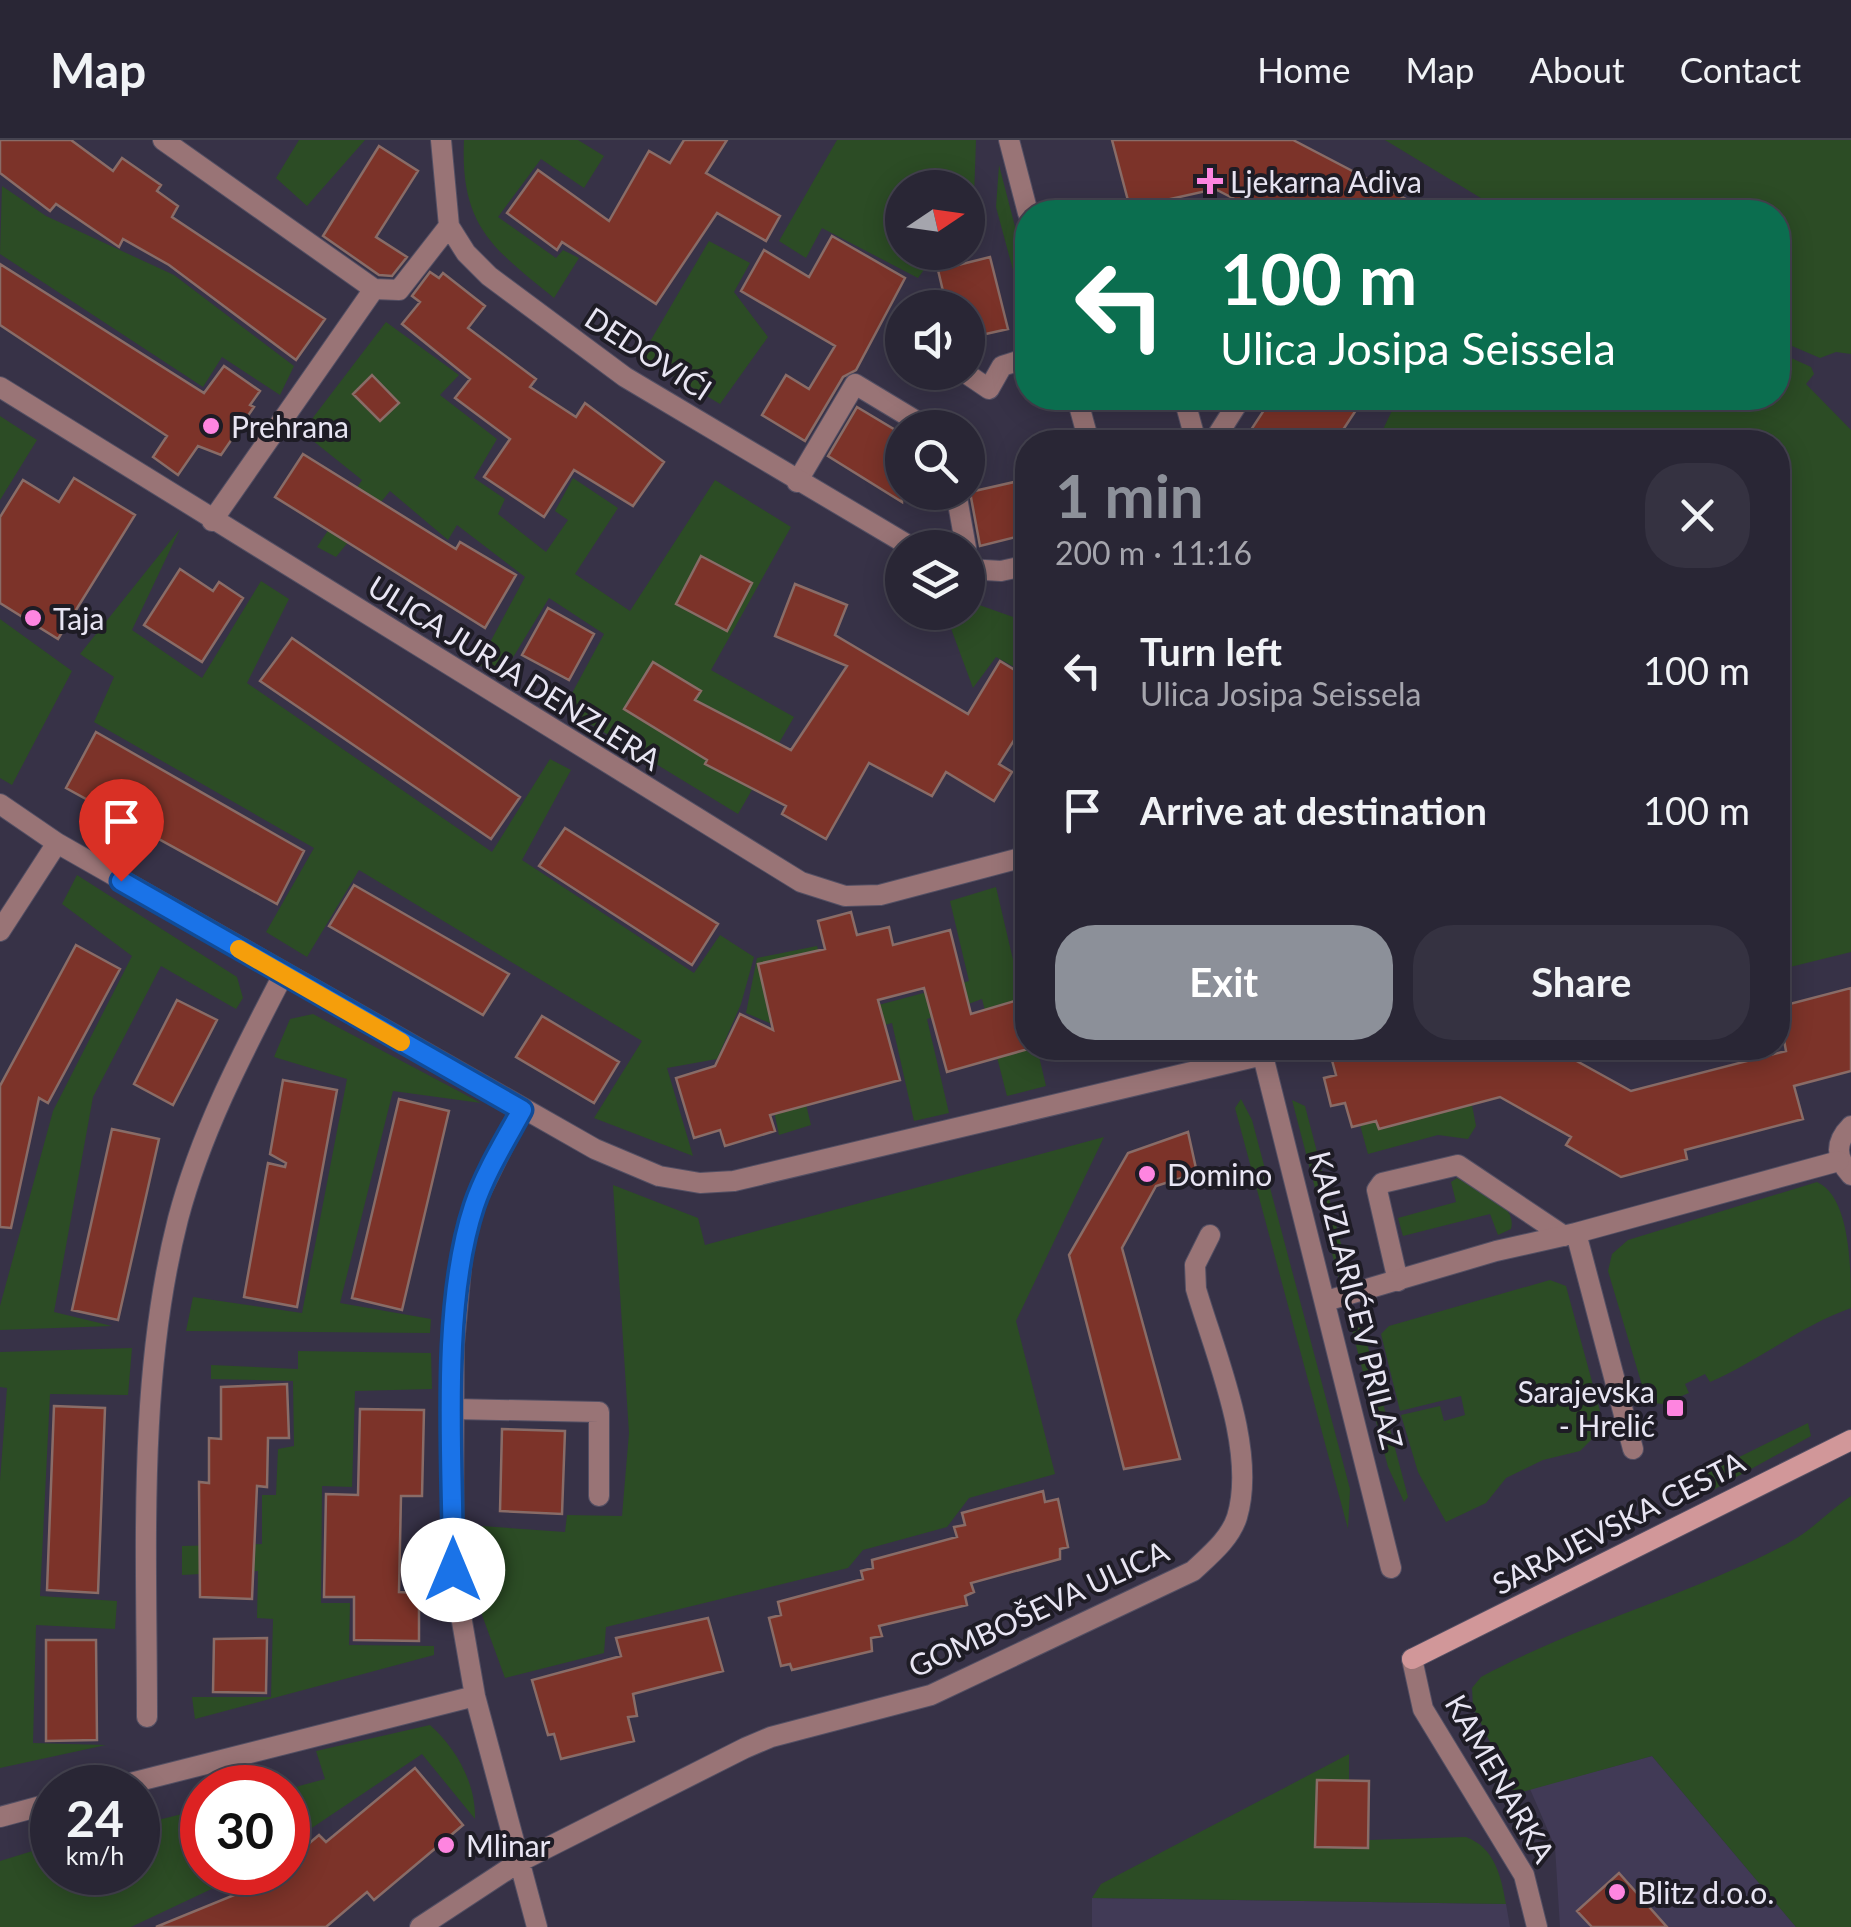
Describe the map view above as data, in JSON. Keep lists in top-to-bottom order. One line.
{"streets":{"main road":["SARAJEVSKA CESTA"],"street":["DEDOVIĆI","ULICA JURJA DENZLERA","KAUZLARIĆEV PRILAZ","GOMBOŠEVA ULICA","KAMENARKA"]},"crossings":[["SARAJEVSKA CESTA","KAMENARKA"]],"places":{"health":["Ljekarna Adiva"],"other":["Prehrana","Taja","Domino","Mlinar","Blitz d.o.o."],"transit":["Sarajevska - Hrelić"]},"north":"right","page":{"header":"Map","nav":["Home","Map","About","Contact"],"turn":["100 m","Ulica Josipa Seissela"],"heading":["1 min","200 m · 11:16"],"list":[{"name":"Turn left","note":"Ulica Josipa Seissela","value":"100 m"},{"name":"Arrive at destination","value":"100 m"}],"buttons":["Exit","Share"],"speed":"24 km/h","limit":"30"}}
